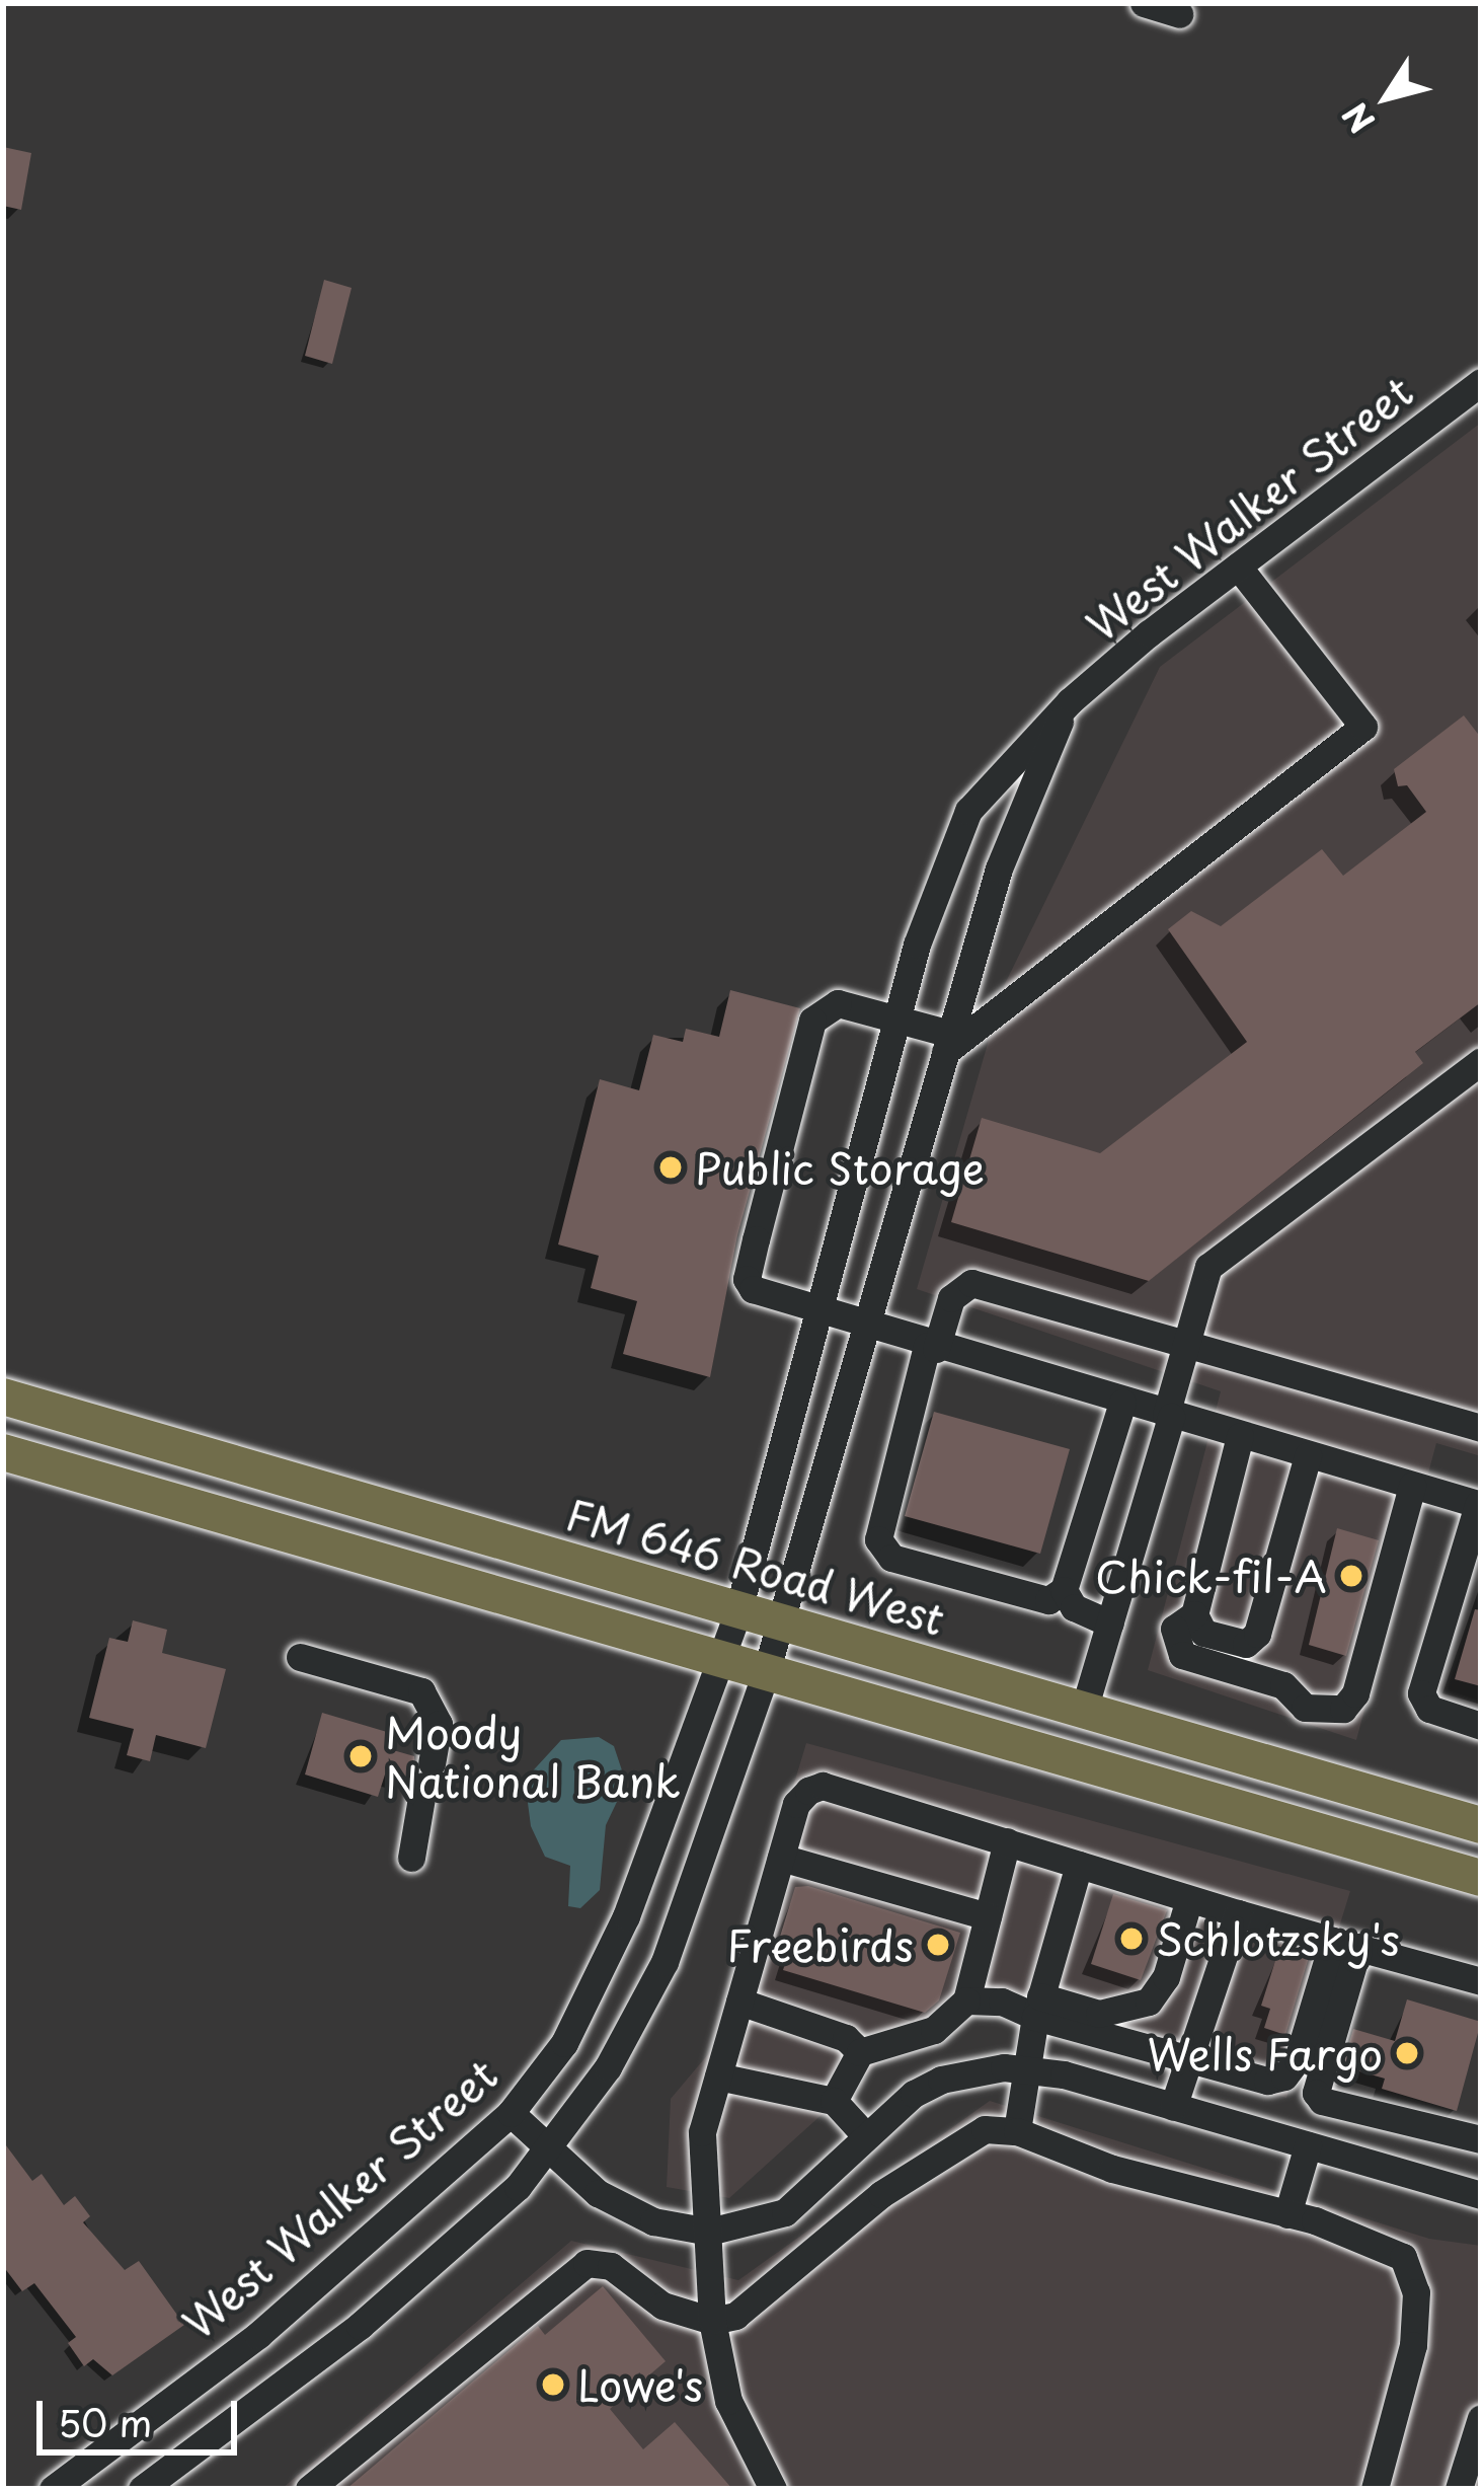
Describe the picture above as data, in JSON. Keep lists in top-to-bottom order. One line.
{"streets":{"main road":["FM 646 Road West"],"street":["West Walker Street"]},"crossings":[["West Walker Street","FM 646 Road West"]],"places":["Public Storage","Chick-fil-A","Moody National Bank","Schlotzsky's","Freebirds","Wells Fargo","Lowe's"],"scale_bar":"50 m","north":"bottom left"}
